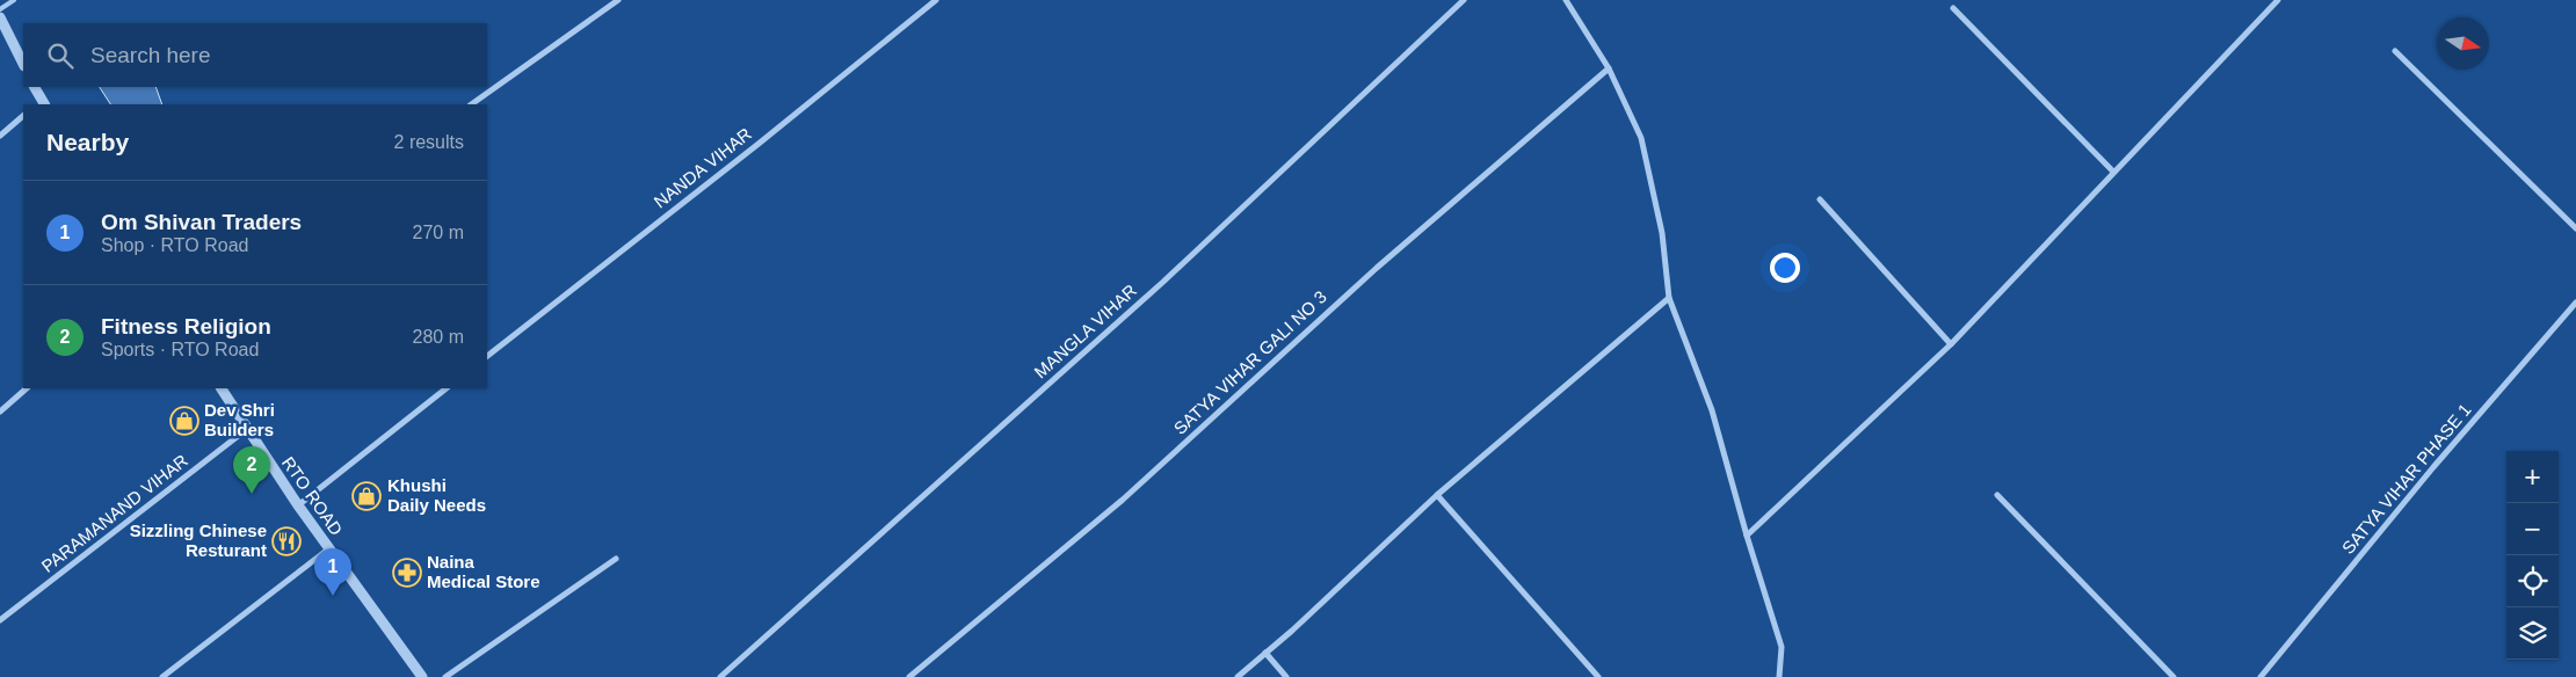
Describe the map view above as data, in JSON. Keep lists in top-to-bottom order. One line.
{"streets":{"street":["NANDA VIHAR","MANGLA VIHAR","SATYA VIHAR GALI NO 3","SATYA VIHAR PHASE 1","RTO ROAD","PARAMANAND VIHAR"]},"crossings":[["RTO ROAD","PARAMANAND VIHAR"]],"places":{"shop":["Dev Shri Builders","Khushi Daily Needs"],"restaurant":["Sizzling Chinese Resturant"],"pharmacy":["Naina Medical Store"]},"north":"right","page":{"search":"Search here","heading":["Nearby","2 results"],"list":[{"mark":"1","name":"Om Shivan Traders","note":"Shop · RTO Road","value":"270 m"},{"mark":"2","name":"Fitness Religion","note":"Sports · RTO Road","value":"280 m"}],"pins":["2","1"],"map_buttons":["+","−"]}}
